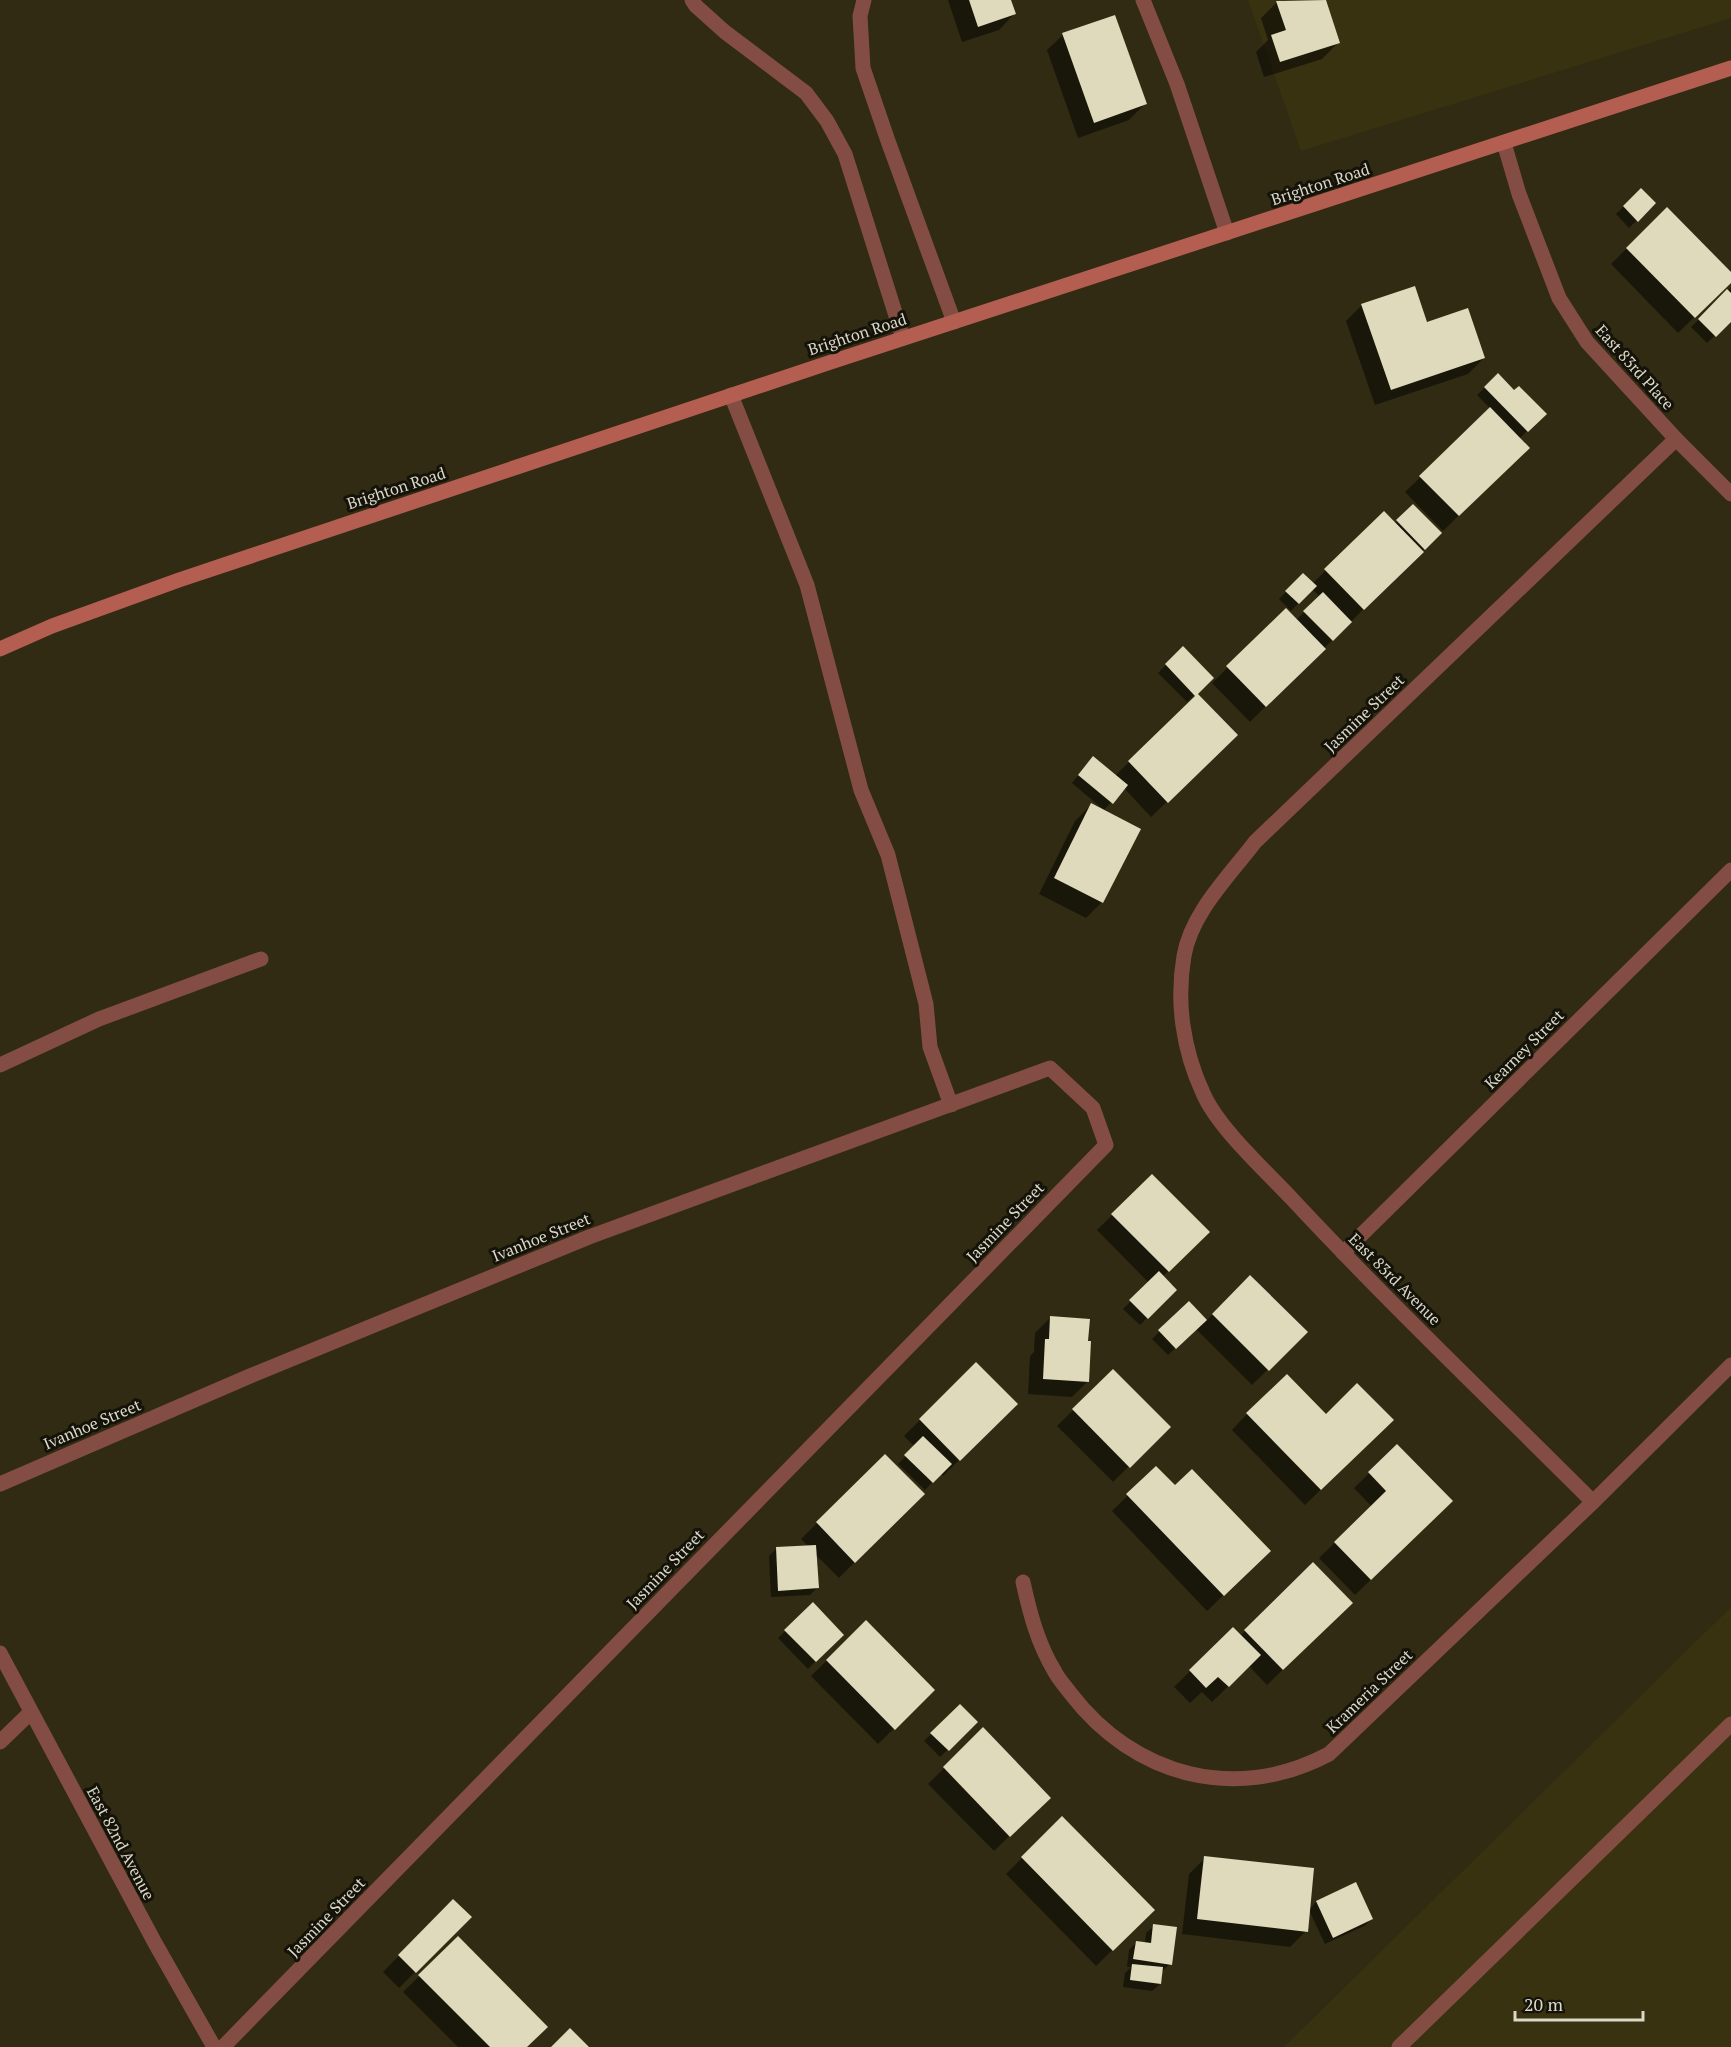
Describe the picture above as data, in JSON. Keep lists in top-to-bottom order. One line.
{"streets":{"street":["Brighton Road","East 83rd Place","Jasmine Street","Kearney Street","Ivanhoe Street","East 83rd Avenue","Krameria Street","East 82nd Avenue"]},"crossings":[["Brighton Road","East 83rd Place"],["East 83rd Place","Jasmine Street"],["Jasmine Street","Ivanhoe Street"],["Jasmine Street","East 83rd Avenue"],["Kearney Street","East 83rd Avenue"],["East 83rd Avenue","Krameria Street"]],"scale_bar":"20 m"}
